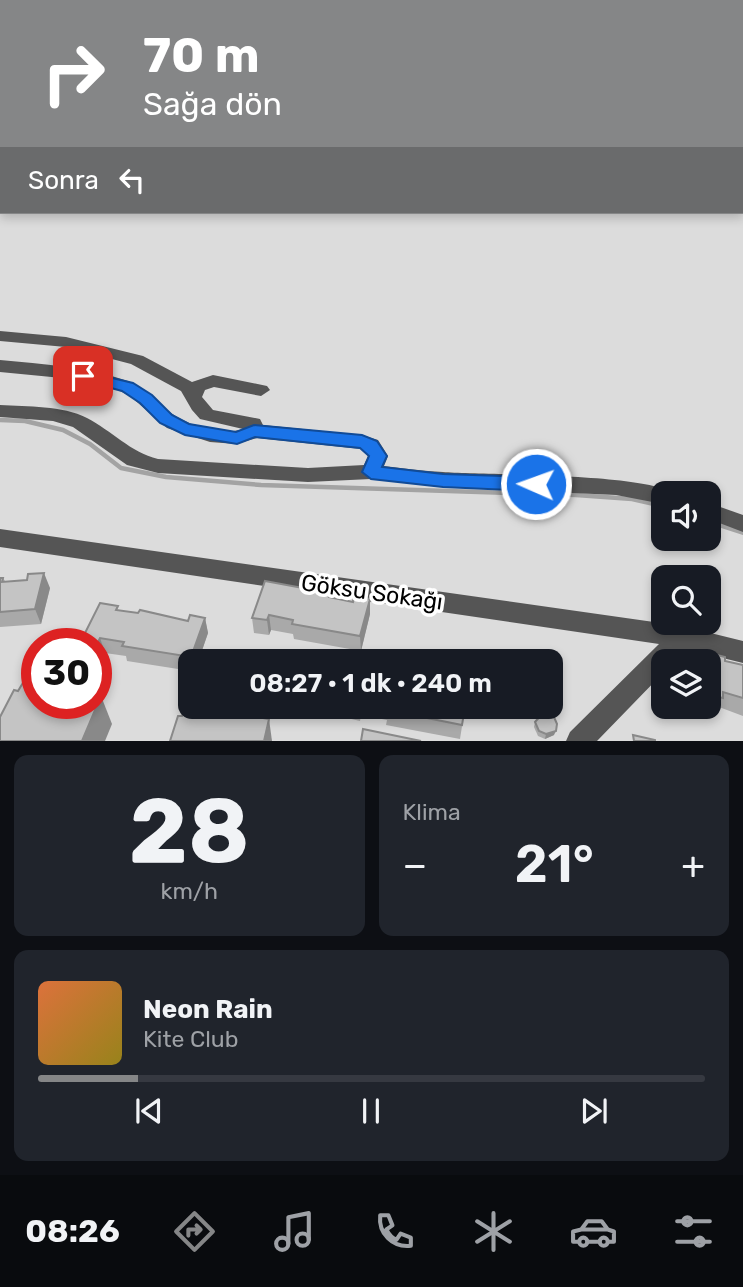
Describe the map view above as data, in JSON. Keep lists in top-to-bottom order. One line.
{"streets":{"street":["Göksu Sokağı"]},"page":{"turn":["70 m","Sağa dön"],"then":"Sonra","limit":"30","trip":"08:27 · 1 dk · 240 m","tile":[["28","km/h"],"Klima"],"heat":["−","21°","+"],"song":["Neon Rain","Kite Club"],"tabs":"08:26"}}
